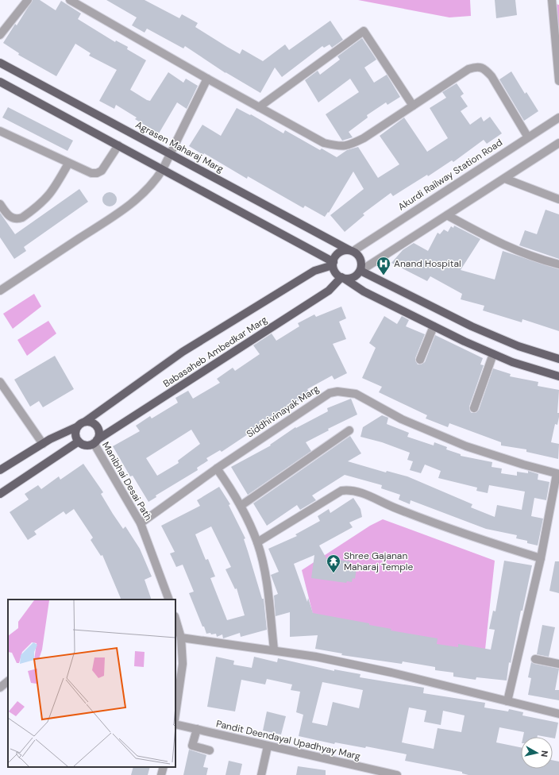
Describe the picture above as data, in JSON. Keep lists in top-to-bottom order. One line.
{"streets":{"main road":["Agrasen Maharaj Marg","Babasaheb Ambedkar Marg"],"street":["Akurdi Railway Station Road","Siddhivinayak Marg","Manibhai Desai Path","Pandit Deendayal Upadhyay Marg"]},"crossings":[["Agrasen Maharaj Marg","Akurdi Railway Station Road"],["Agrasen Maharaj Marg","Babasaheb Ambedkar Marg"],["Akurdi Railway Station Road","Babasaheb Ambedkar Marg"],["Babasaheb Ambedkar Marg","Manibhai Desai Path"],["Siddhivinayak Marg","Manibhai Desai Path"]],"places":{"hospital":["Anand Hospital"],"temple":["Shree Gajanan Maharaj Temple"]},"north":"right"}
